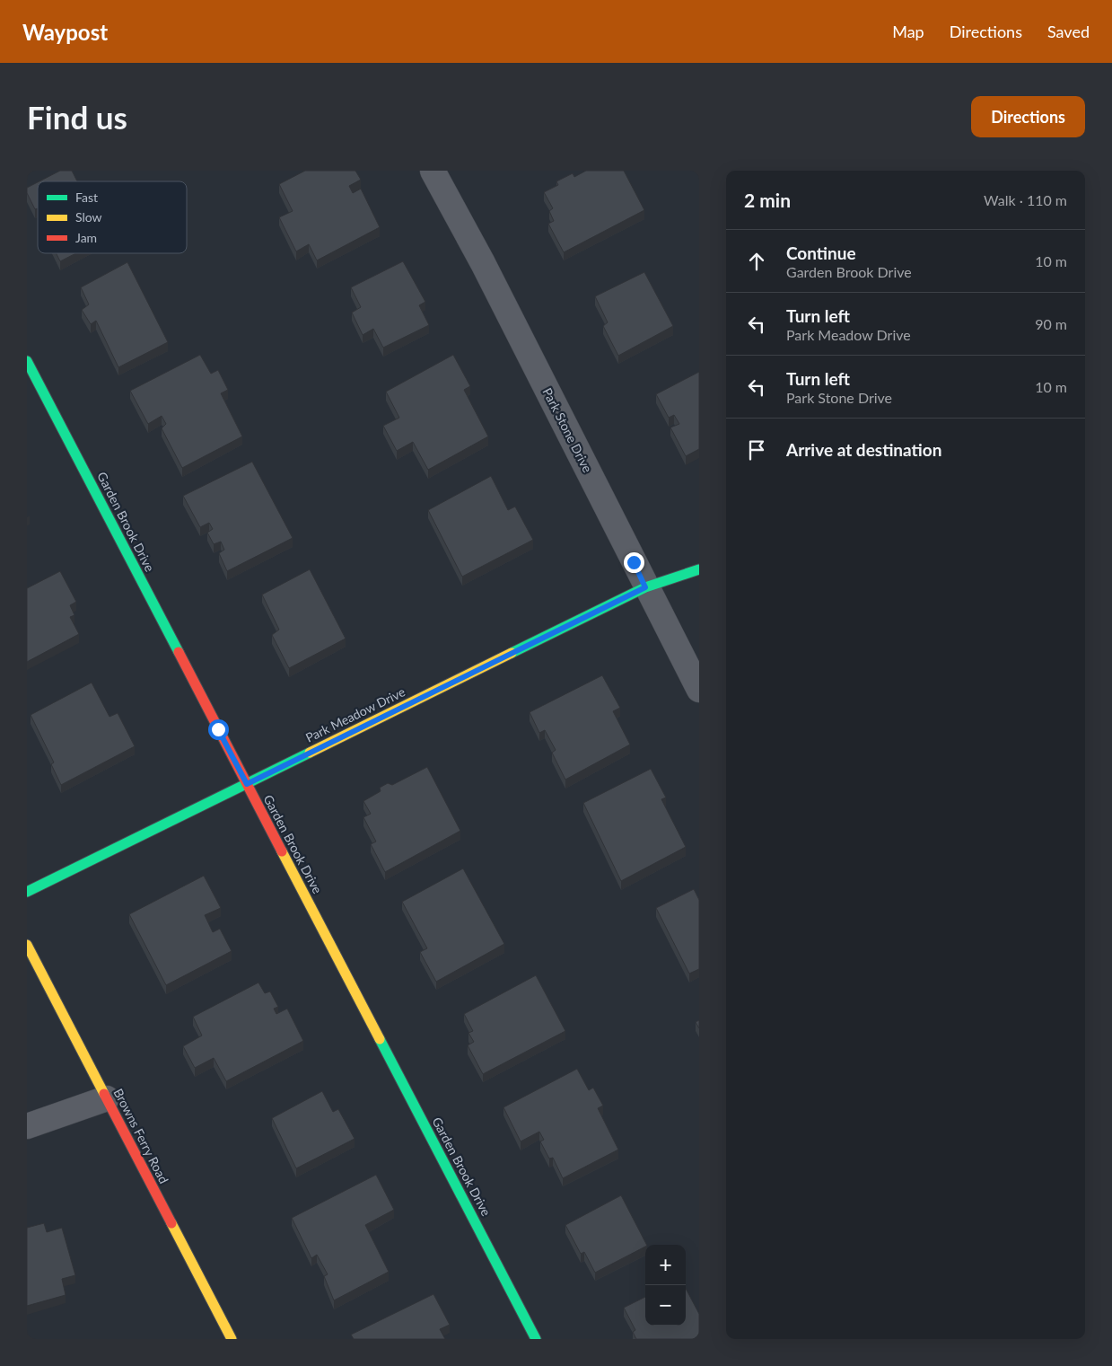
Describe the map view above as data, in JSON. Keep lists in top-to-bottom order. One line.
{"streets":{"street":["Park Stone Drive","Garden Brook Drive","Park Meadow Drive","Browns Ferry Road"]},"crossings":[["Park Stone Drive","Park Meadow Drive"],["Garden Brook Drive","Park Meadow Drive"]],"legend":["Fast","Slow","Jam"],"page":{"header":"Waypost","nav":["Map","Directions","Saved"],"buttons":"Directions","title":"Find us","heading":["2 min","Walk · 110 m"],"list":[["Continue","Garden Brook Drive","10 m"],["Turn left","Park Meadow Drive","90 m"],["Turn left","Park Stone Drive","10 m"],"Arrive at destination"],"map_buttons":["+","−"]}}
